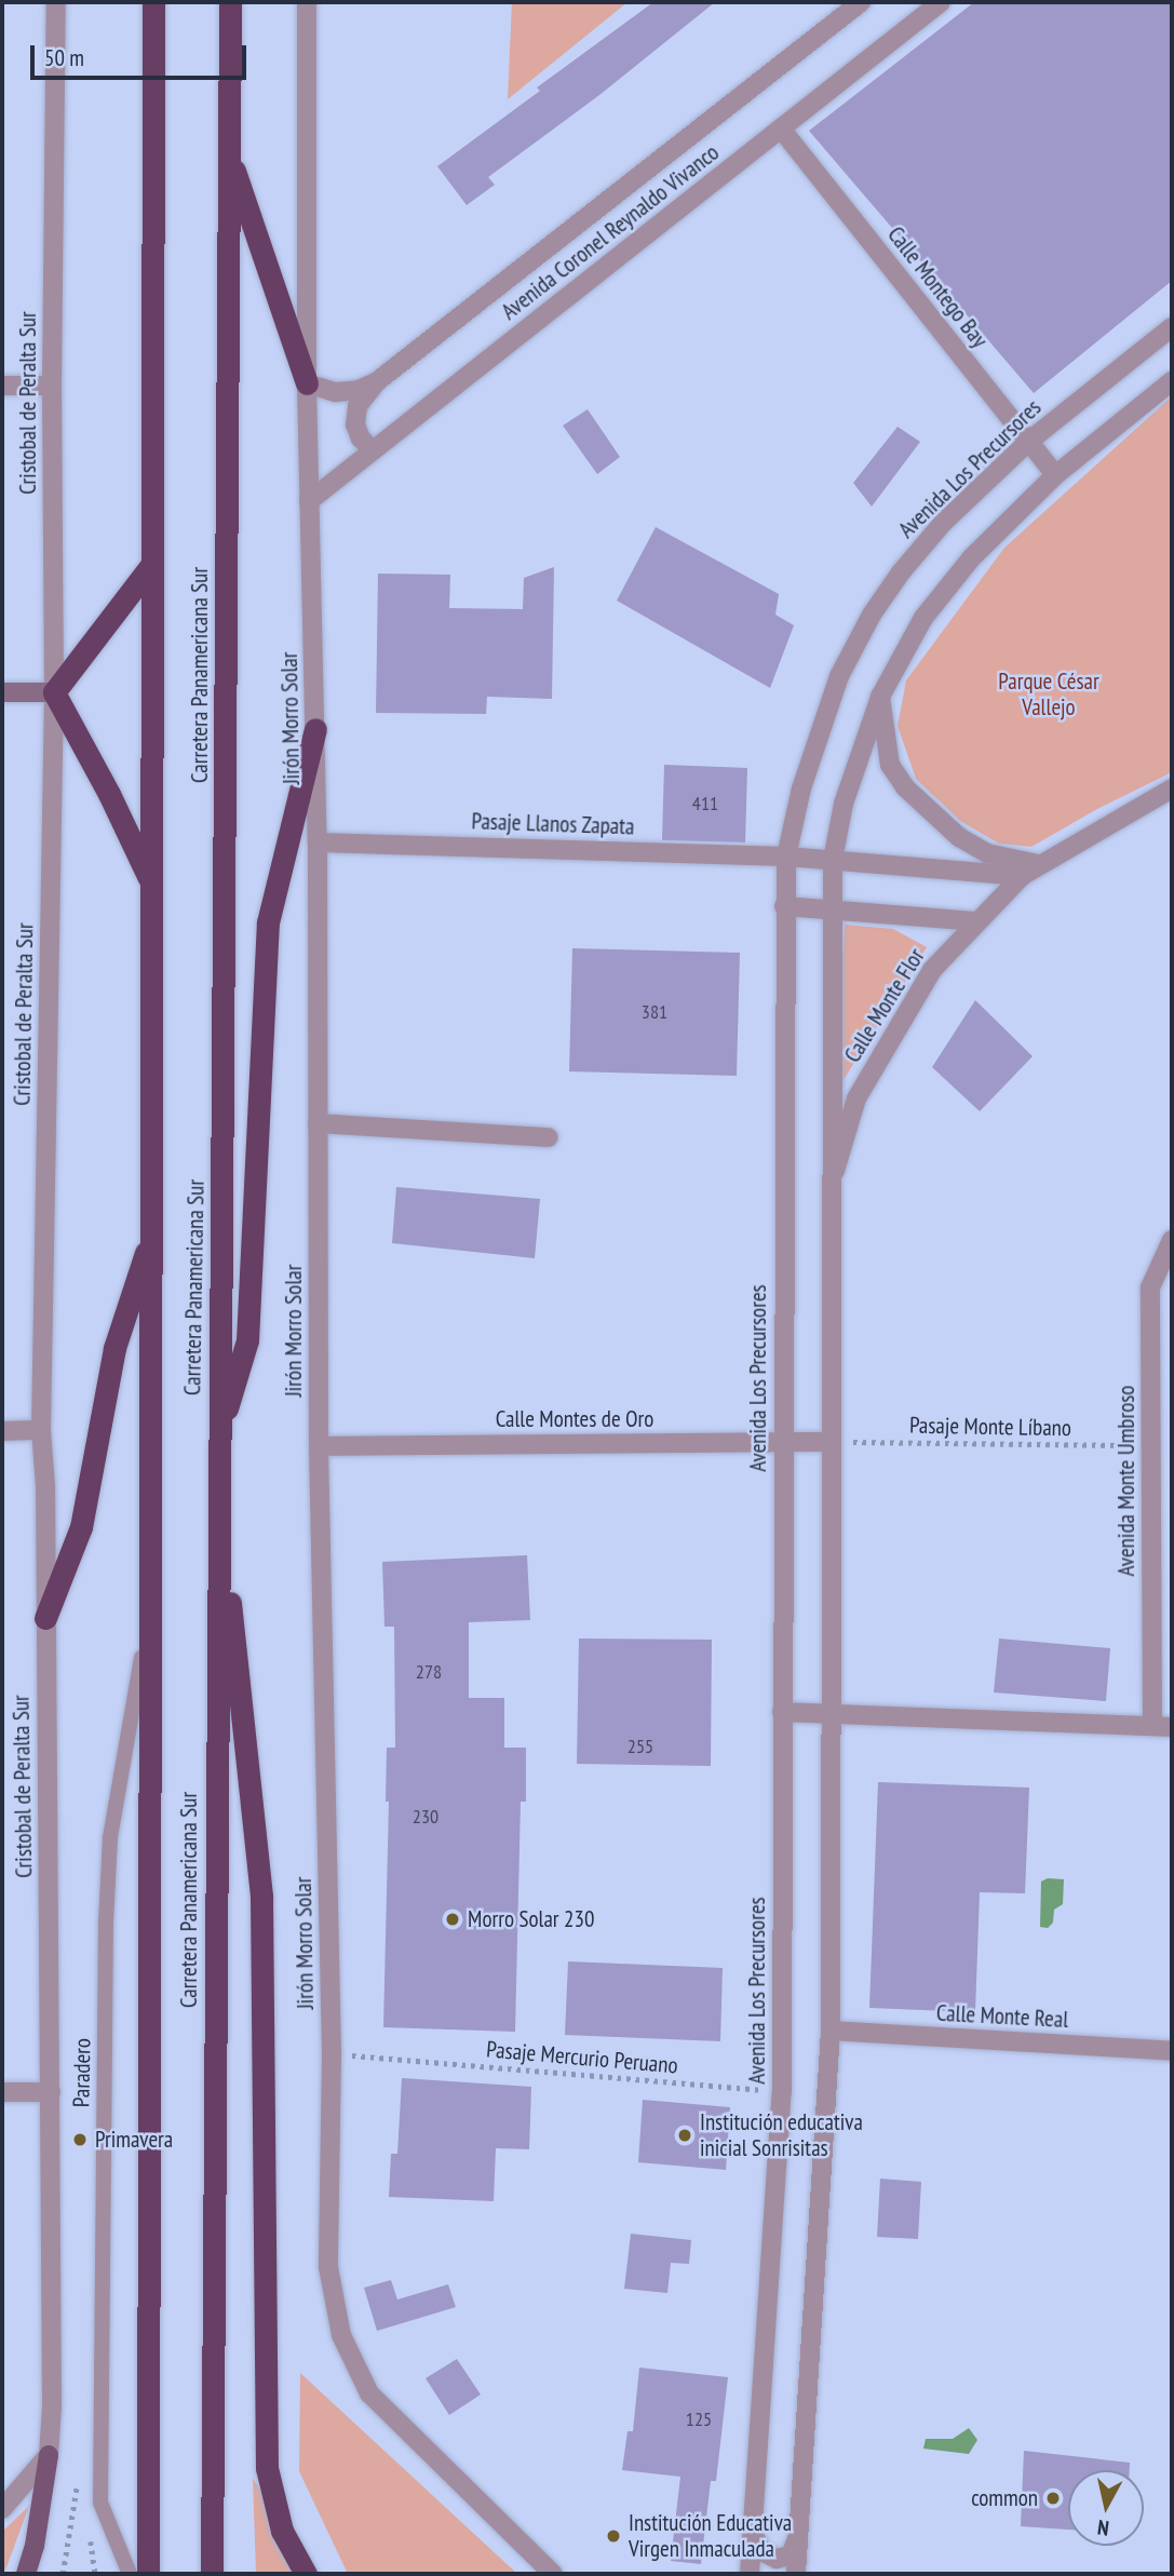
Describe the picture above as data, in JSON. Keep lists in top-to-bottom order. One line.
{"streets":{"highway":["Carretera Panamericana Sur"],"street":["Avenida Coronel Reynaldo Vivanco","Calle Montego Bay","Cristobal de Peralta Sur","Avenida Los Precursores","Jirón Morro Solar","Pasaje Llanos Zapata","Calle Monte Flor","Calle Montes de Oro","Avenida Monte Umbroso","Calle Monte Real"],"lane":["Paradero"],"path":["Pasaje Monte Líbano","Pasaje Mercurio Peruano"]},"crossings":[["Avenida Coronel Reynaldo Vivanco","Calle Montego Bay"],["Avenida Coronel Reynaldo Vivanco","Jirón Morro Solar"],["Calle Montego Bay","Avenida Los Precursores"],["Avenida Los Precursores","Pasaje Llanos Zapata"],["Avenida Los Precursores","Calle Montes de Oro"],["Avenida Los Precursores","Avenida Monte Umbroso"],["Avenida Los Precursores","Pasaje Mercurio Peruano"],["Carretera Panamericana Sur","Paradero"],["Jirón Morro Solar","Pasaje Llanos Zapata"],["Jirón Morro Solar","Calle Montes de Oro"],["Jirón Morro Solar","Pasaje Mercurio Peruano"],["Pasaje Llanos Zapata","Calle Monte Flor"],["Calle Montes de Oro","Pasaje Monte Líbano"],["Pasaje Monte Líbano","Avenida Monte Umbroso"]],"parks":["Parque César Vallejo"],"places":["Morro Solar 230","Institución educativa inicial Sonrisitas","Primavera","common","Institución Educativa Virgen Inmaculada"],"house_numbers":["411","381","278","255","230","125"],"scale_bar":"50 m","north":"bottom"}
